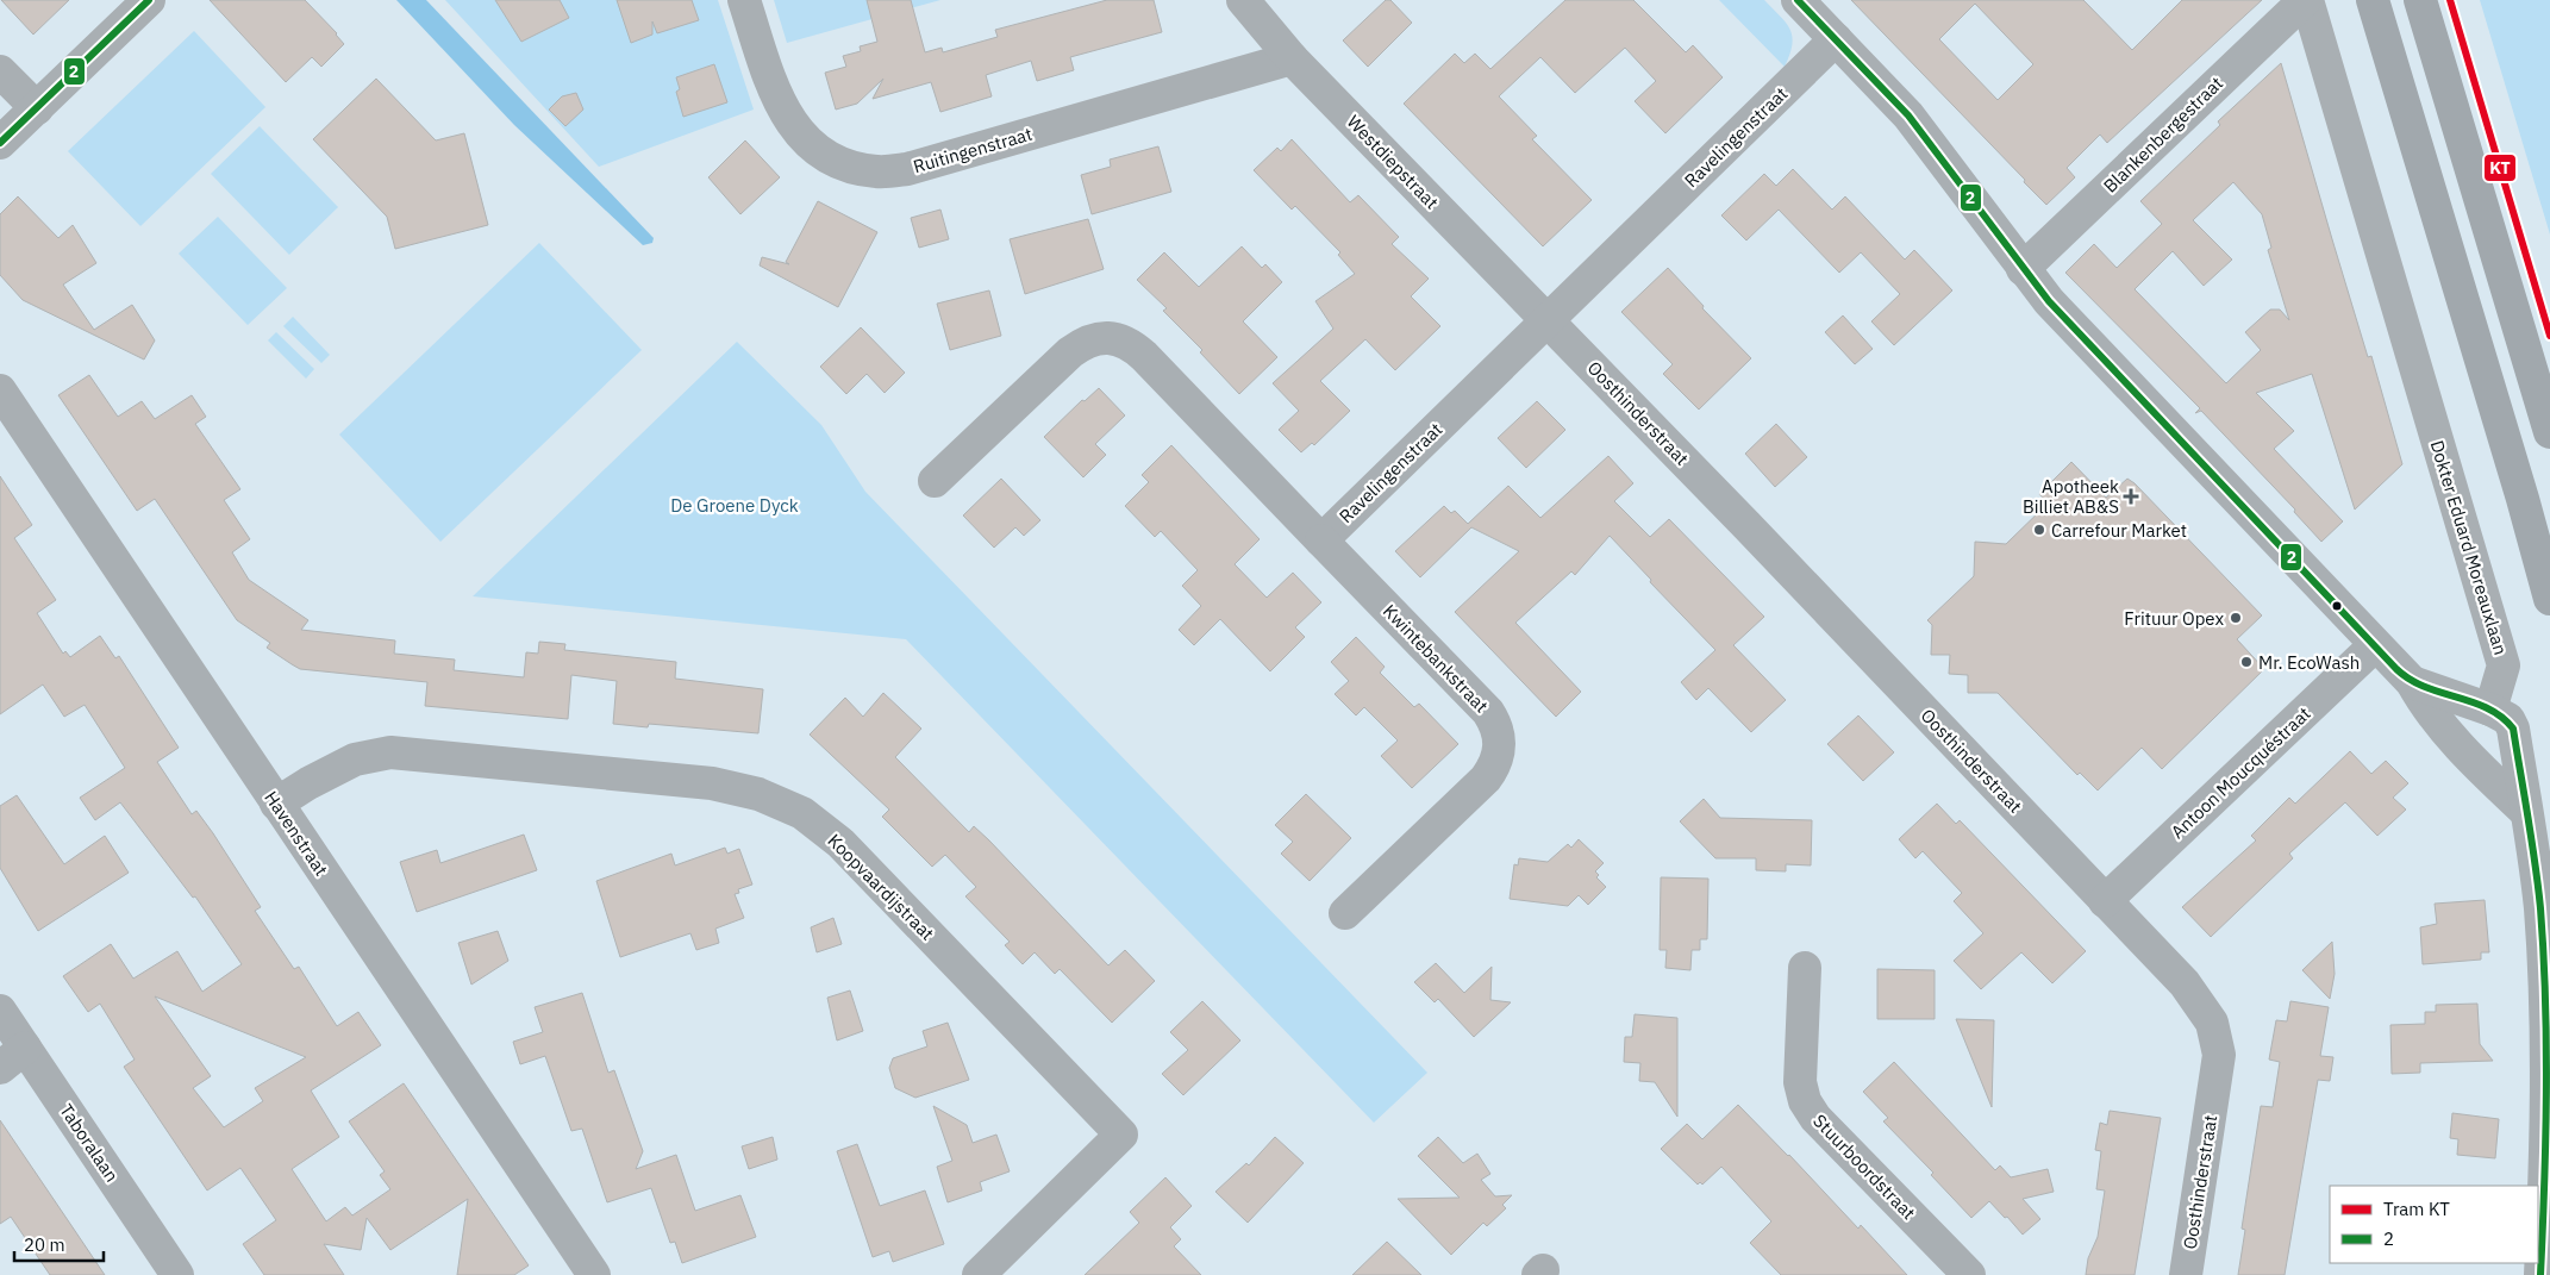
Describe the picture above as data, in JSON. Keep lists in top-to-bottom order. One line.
{"streets":{"street":["Blankenbergestraat","Ravelingenstraat","Ruitingenstraat","Westdiepstraat","Oosthinderstraat","Dokter Eduard Moreauxlaan","Kwintebankstraat","Antoon Moucquéstraat","Havenstraat","Koopvaardijstraat","Taboralaan","Stuurboordstraat"]},"crossings":[["Blankenbergestraat","Dokter Eduard Moreauxlaan"],["Ravelingenstraat","Westdiepstraat"],["Ravelingenstraat","Oosthinderstraat"],["Ravelingenstraat","Kwintebankstraat"],["Ruitingenstraat","Westdiepstraat"],["Westdiepstraat","Oosthinderstraat"],["Oosthinderstraat","Antoon Moucquéstraat"],["Havenstraat","Koopvaardijstraat"]],"parks":["De Groene Dyck"],"places":{"health":["Apotheek Billiet AB&S"],"other":["Carrefour Market","Frituur Opex","Mr. EcoWash"]},"lines":["tram line KT","transit line 2"],"legend":["Tram KT","2"],"scale_bar":"20 m"}
